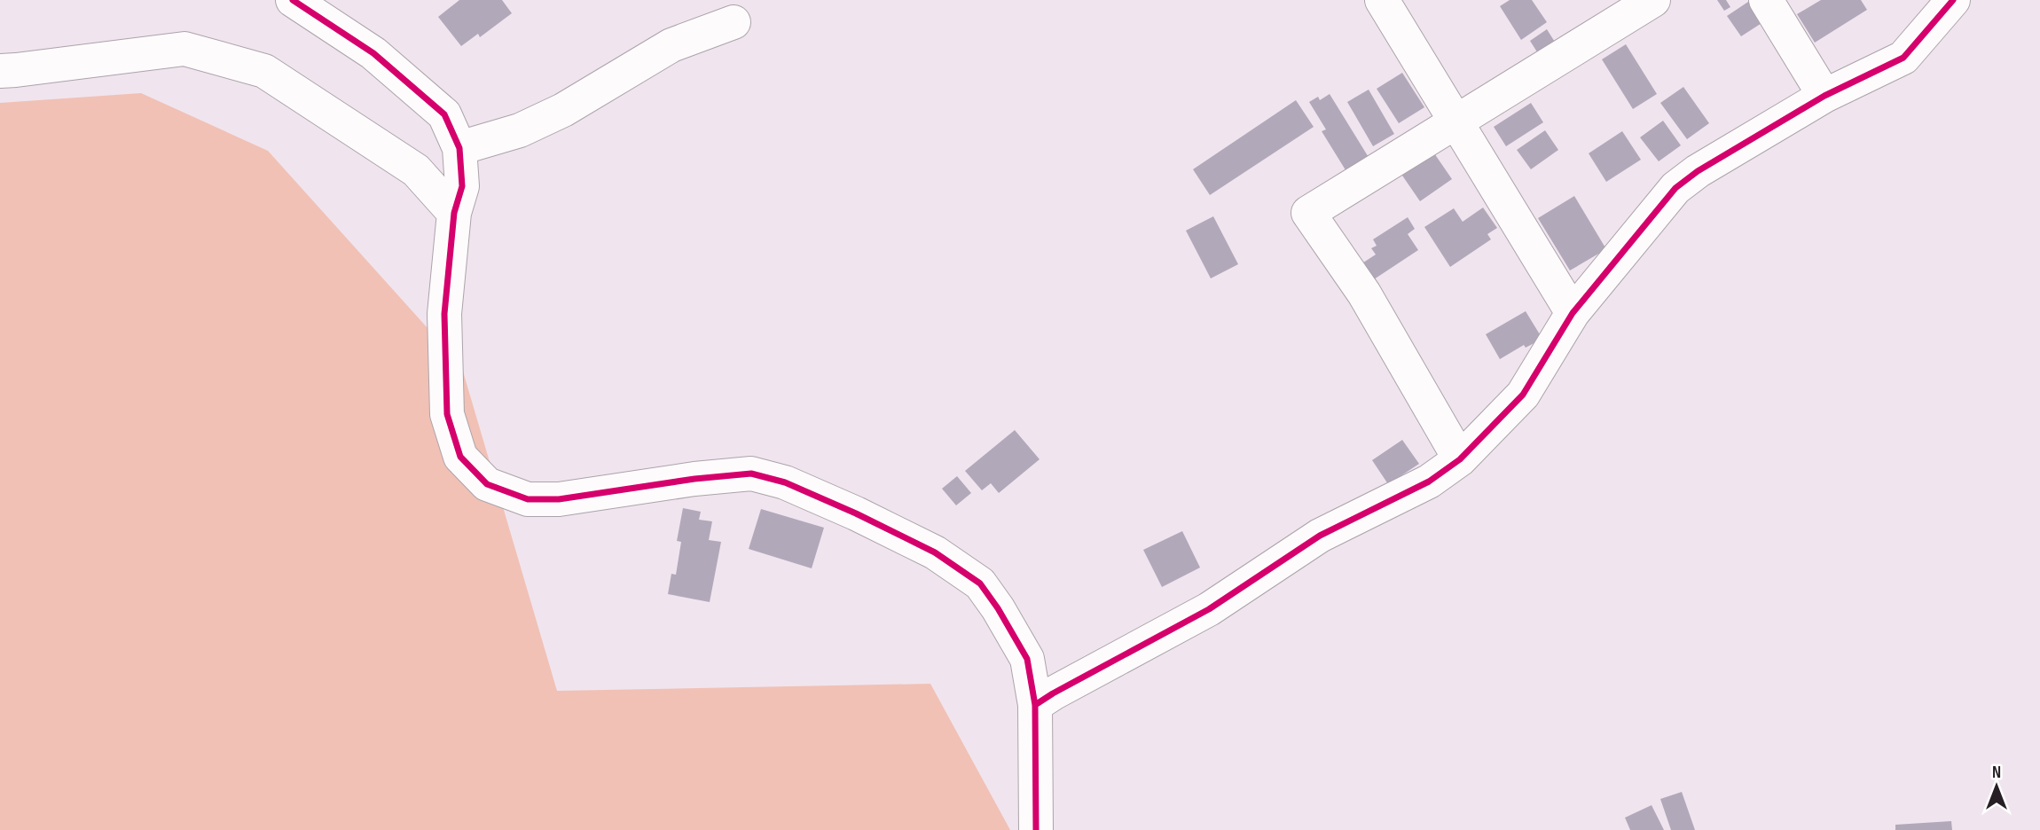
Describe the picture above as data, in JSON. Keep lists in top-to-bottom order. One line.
{"north":"top"}
